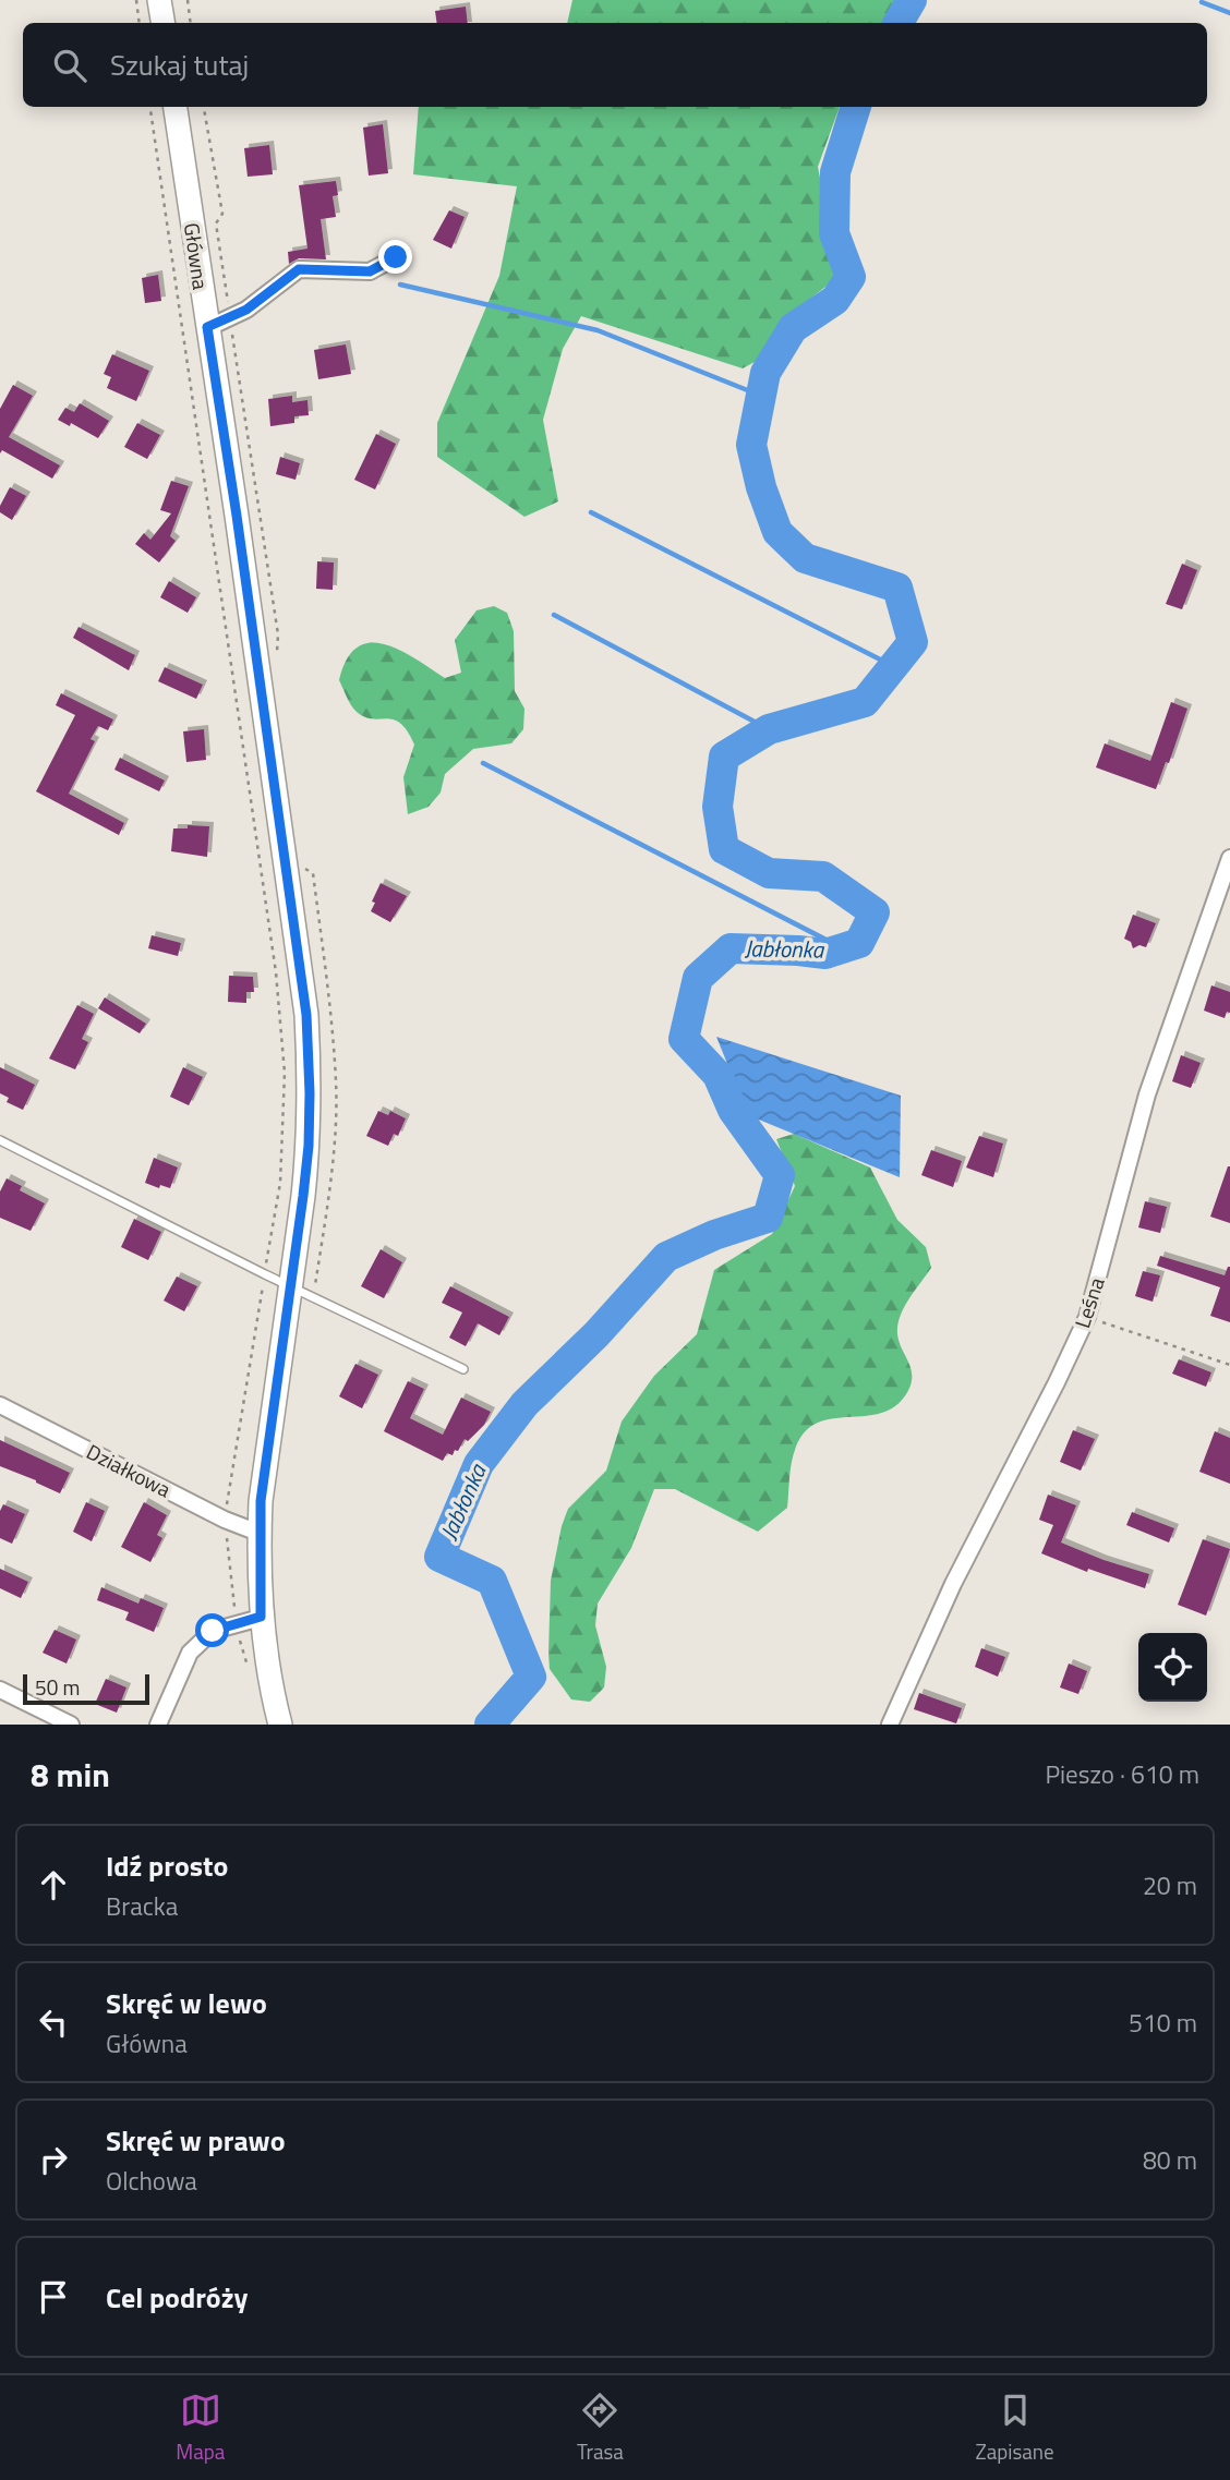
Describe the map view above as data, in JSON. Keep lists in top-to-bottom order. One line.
{"streets":{"main road":["Główna"],"street":["Leśna","Działkowa"]},"crossings":[["Główna","Działkowa"]],"water":["Jabłonka"],"scale_bar":"50 m","page":{"search":"Szukaj tutaj","scale":"50 m","heading":["8 min","Pieszo · 610 m"],"list":[["Idź prosto","Bracka","20 m"],["Skręć w lewo","Główna","510 m"],["Skręć w prawo","Olchowa","80 m"],"Cel podróży"],"nav":["Mapa","Trasa","Zapisane"]}}
